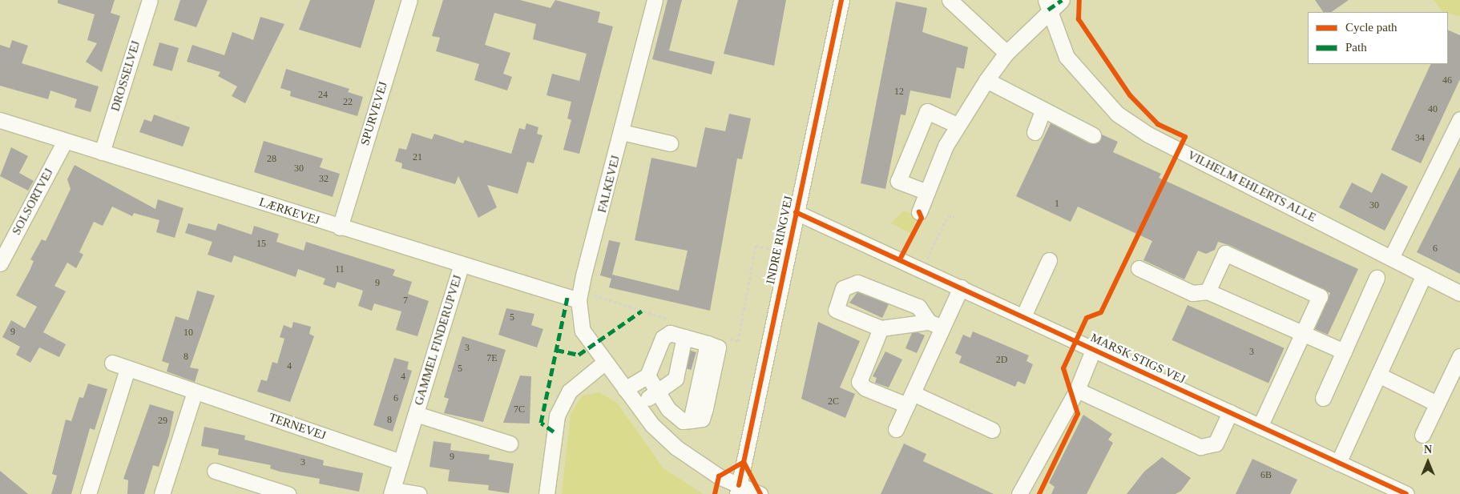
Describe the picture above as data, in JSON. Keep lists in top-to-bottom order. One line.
{"streets":{"street":["DROSSELVEJ","SPURVEVEJ","FALKEVEJ","VILHELM EHLERTS ALLE","SOLSORTVEJ","LÆRKEVEJ","INDRE RINGVEJ","GAMMEL FINDERUPVEJ","MARSK STIGS VEJ","TERNEVEJ"]},"crossings":[["DROSSELVEJ","LÆRKEVEJ"],["SPURVEVEJ","LÆRKEVEJ"],["FALKEVEJ","LÆRKEVEJ"],["FALKEVEJ","INDRE RINGVEJ"],["SOLSORTVEJ","LÆRKEVEJ"],["LÆRKEVEJ","GAMMEL FINDERUPVEJ"],["INDRE RINGVEJ","MARSK STIGS VEJ"],["GAMMEL FINDERUPVEJ","TERNEVEJ"]],"house_numbers":["46","12","24","22","40","34","21","28","30","32","1","30","15","6","11","9","7","5","9","10","3","3","8","7E","2D","4","5","4","6","2C","7C","8","29","9","3","6B"],"legend":["Cycle path","Path"],"north":"top"}
